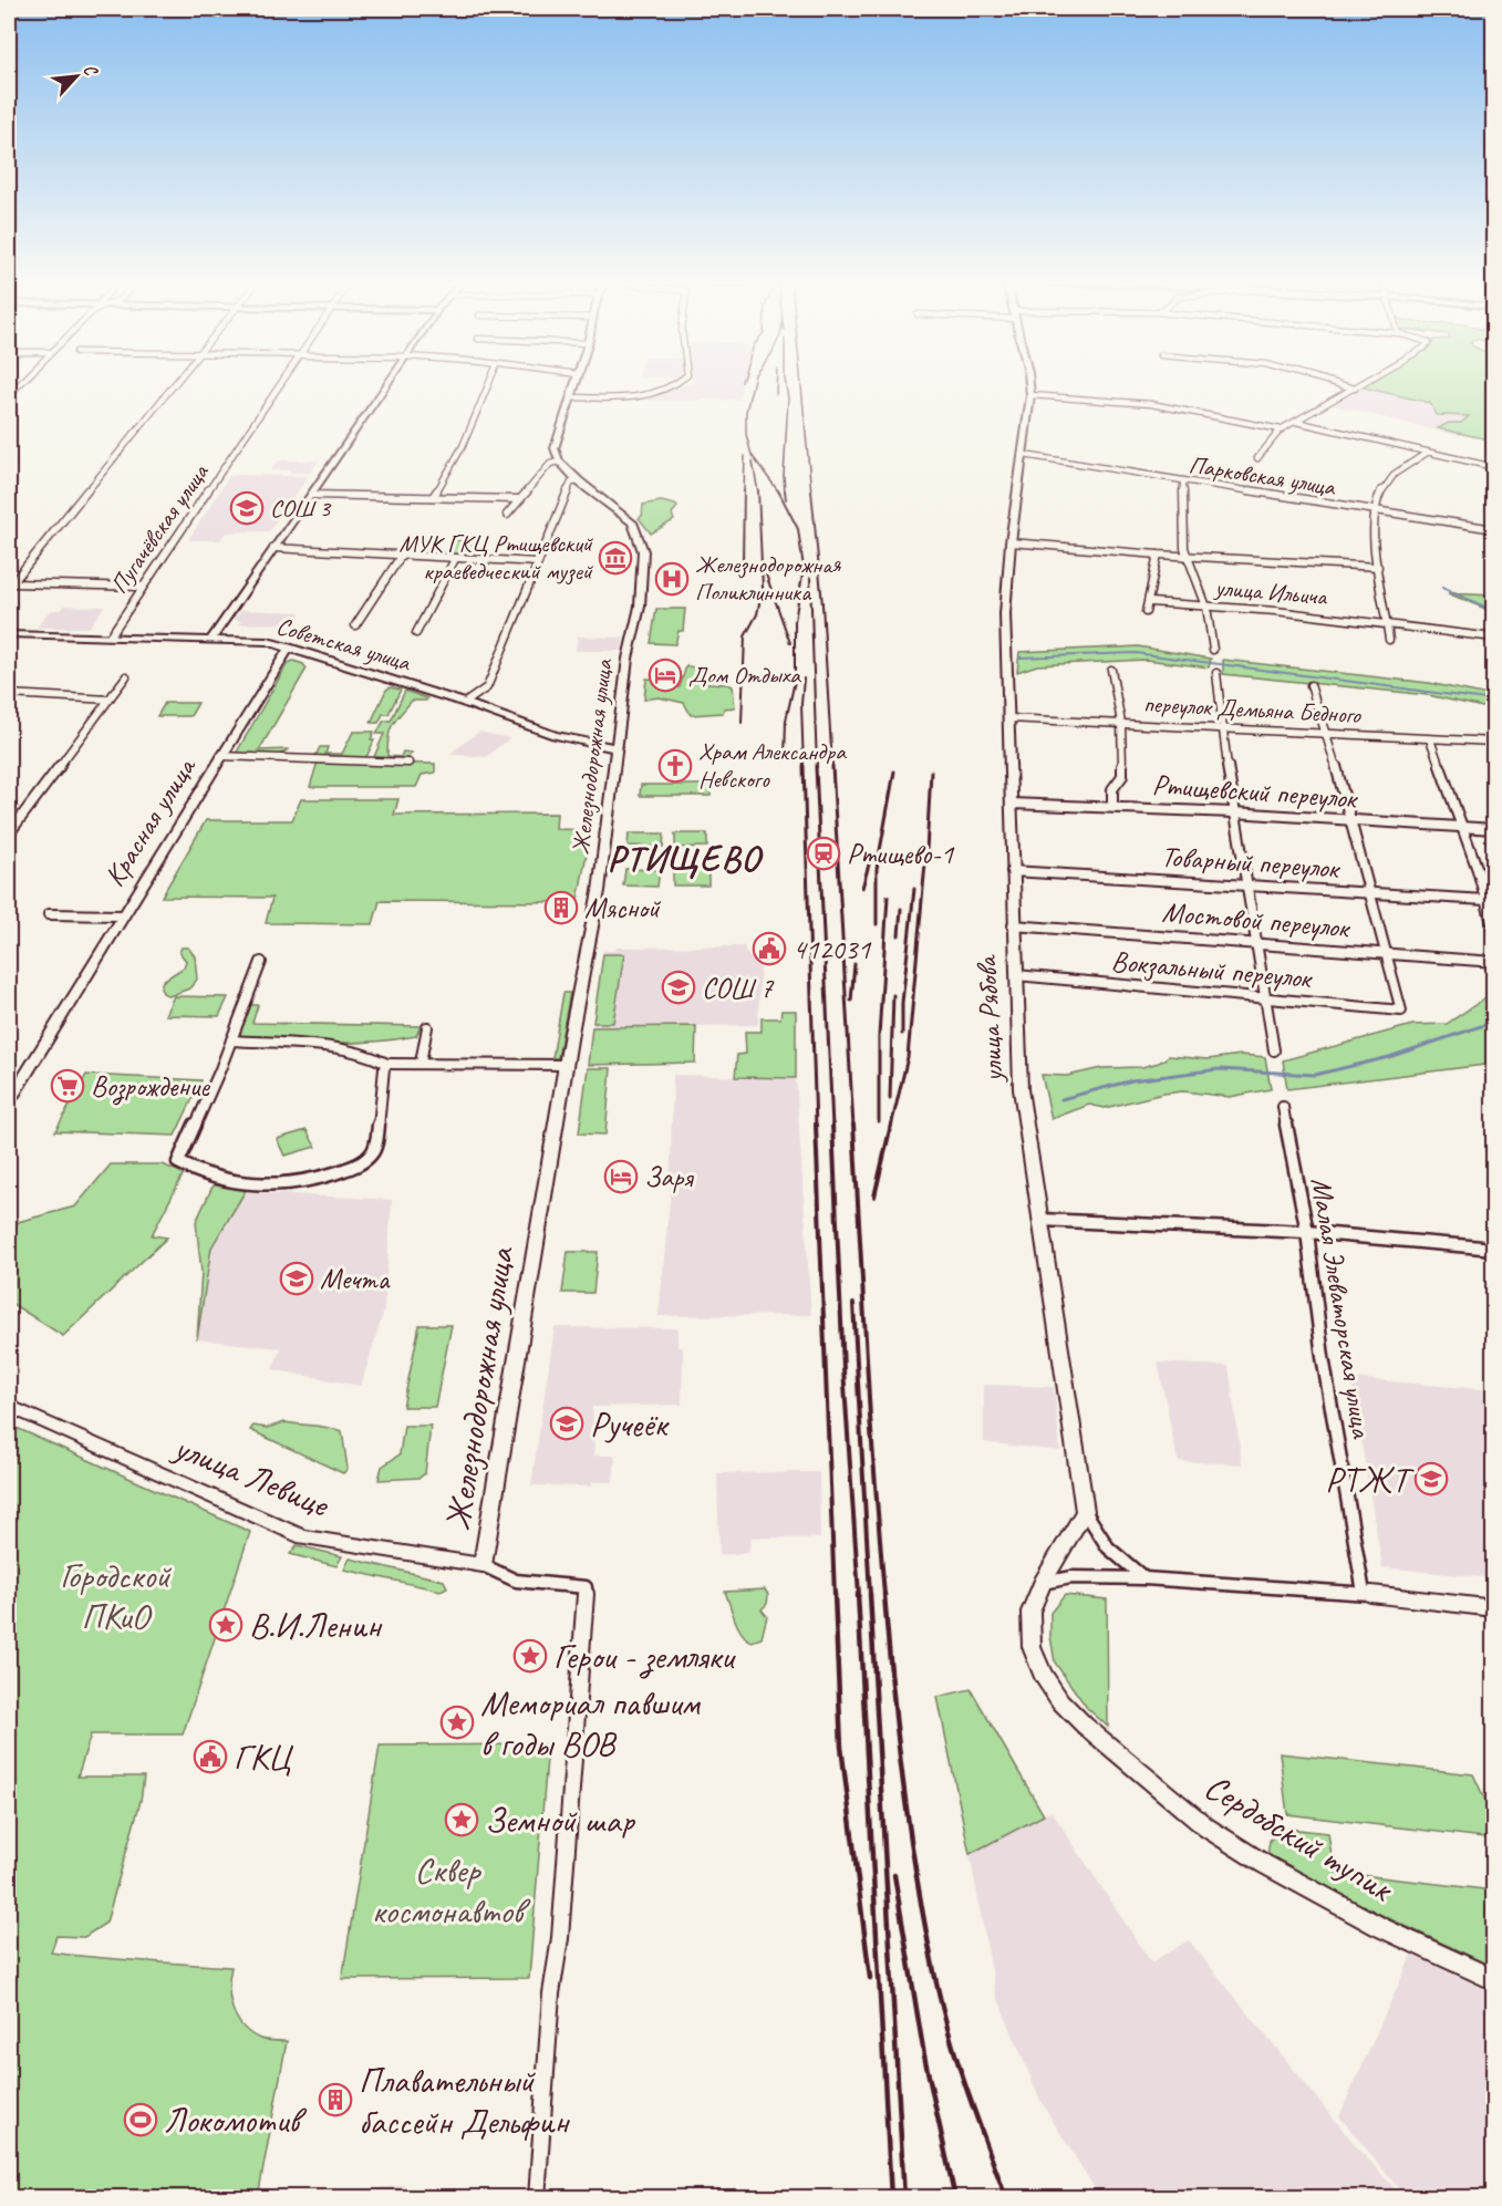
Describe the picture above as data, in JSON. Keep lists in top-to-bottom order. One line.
{"streets":{"street":["Парковская улица","Пугачёвская улица","улица Ильича","Советская улица","переулок Демьяна Бедного","Железнодорожная улица","Ртищевский переулок","Красная улица","Товарный переулок","Мостовой переулок","Вокзальный переулок","улица Рябова","Малая Элеваторская улица","улица Левице","Сердобский тупик"]},"crossings":[["Парковская улица","улица Рябова"],["Пугачёвская улица","Советская улица"],["Советская улица","Железнодорожная улица"],["Советская улица","Красная улица"],["переулок Демьяна Бедного","улица Рябова"],["Железнодорожная улица","улица Левице"],["Ртищевский переулок","улица Рябова"],["Товарный переулок","улица Рябова"],["Мостовой переулок","Вокзальный переулок"],["Мостовой переулок","улица Рябова"],["Вокзальный переулок","улица Рябова"]],"districts":["РТИЩЕВО"],"parks":["Городской ПКиО","Сквер космонавтов"],"places":{"school or university":["СОШ 3","СОШ 7","Мечта","Ручеёк","РТЖТ"],"museum":["МУК ГКЦ Ртищевский краеведческий музей"],"hospital":["Железнодорожная Поликлинника"],"hotel":["Дом Отдыха","Заря"],"church":["Храм Александра Невского"],"station":["Ртищево-1"],"building":["Мясной","Плавательный бассейн Дельфин"],"public building":["412031","ГКЦ"],"supermarket":["Возрождение"],"place":["В.И.Ленин","Герои - земляки","Мемориал павшим в годы ВОВ","Земной шар"],"sports":["Локомотив"]},"north":"top right"}
